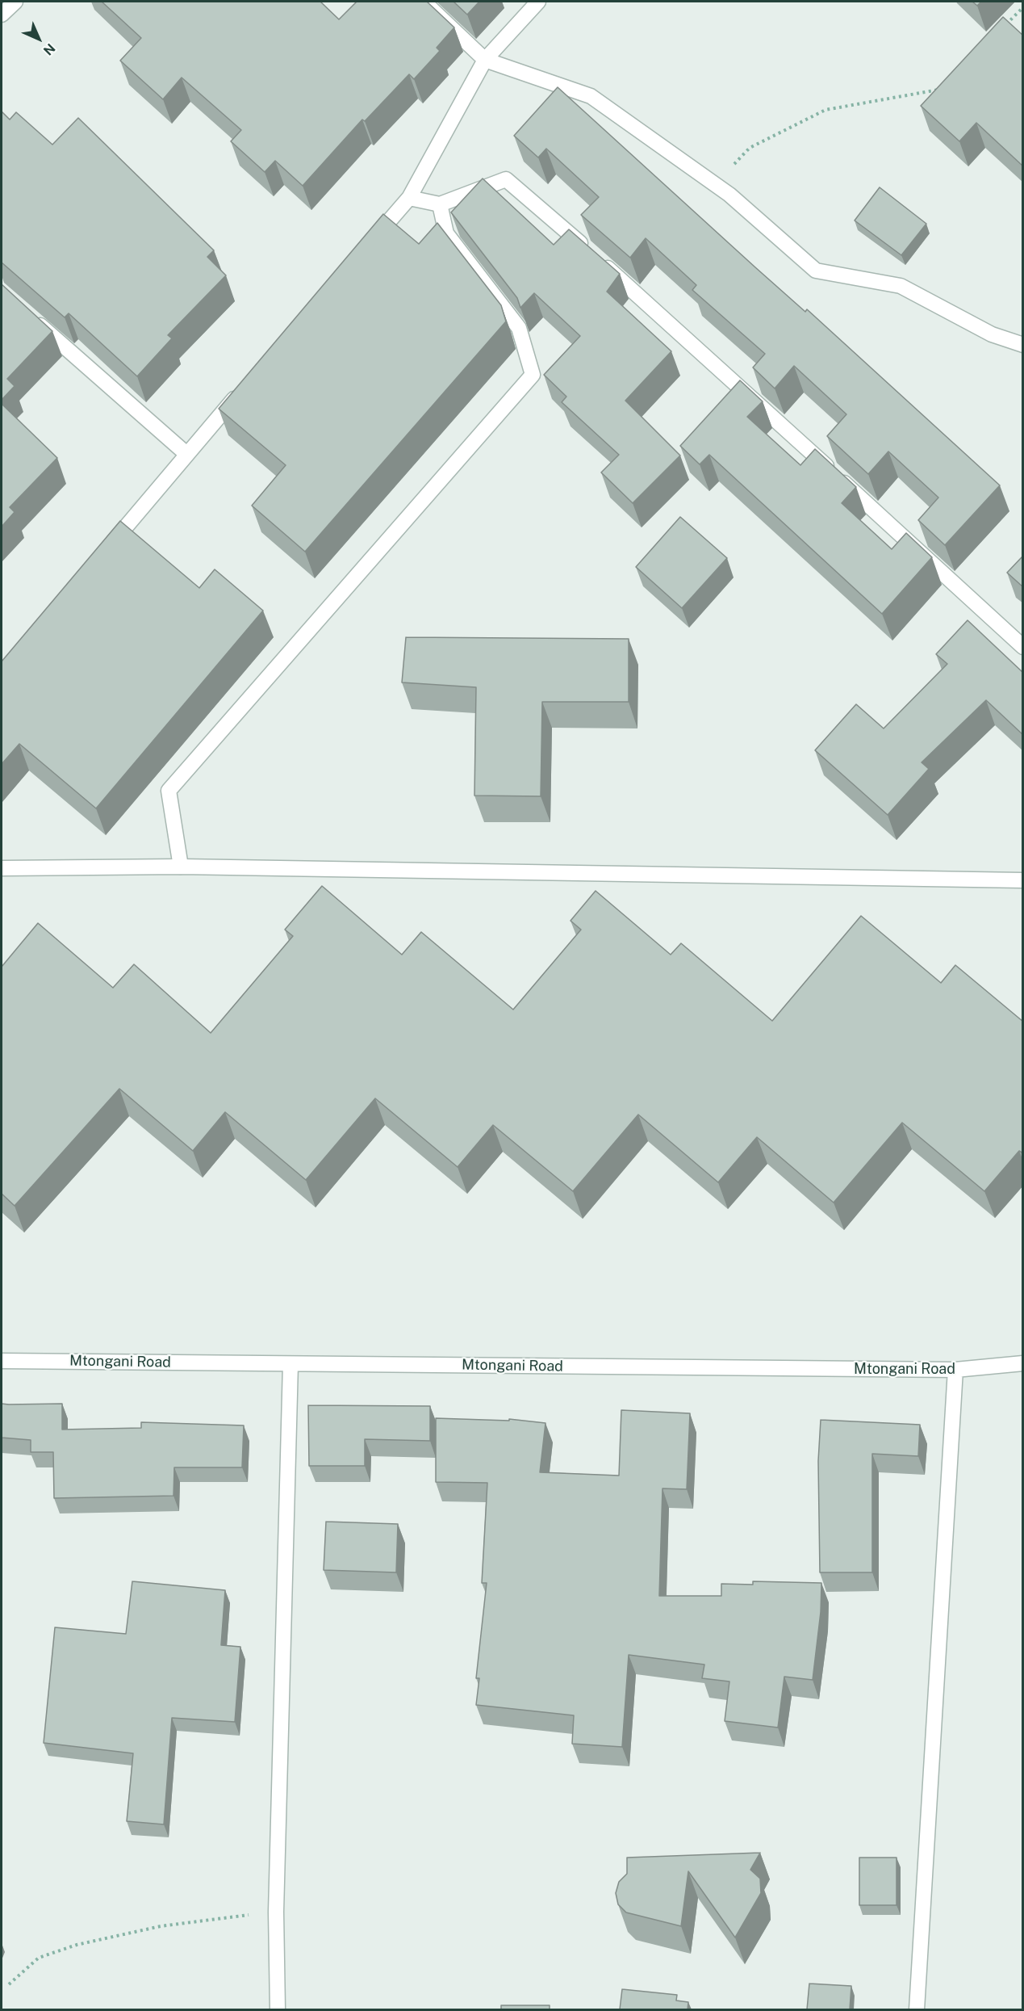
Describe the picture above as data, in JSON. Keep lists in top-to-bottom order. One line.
{"streets":{"street":["Mtongani Road"]},"north":"bottom right"}
